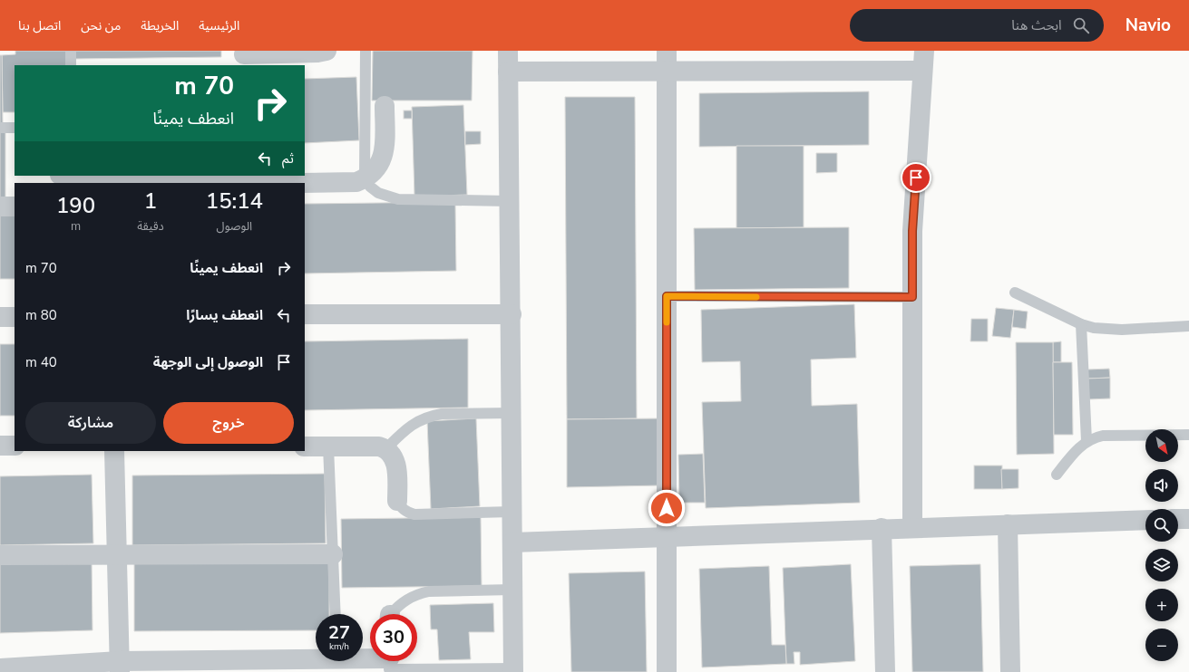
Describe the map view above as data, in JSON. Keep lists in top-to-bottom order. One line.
{"north":"bottom right","page":{"header":"Navio","search":"ابحث هنا","nav":["الرئيسية","الخريطة","من نحن","اتصل بنا"],"turn":["70 m","انعطف يمينًا"],"then":"ثم","eta":["15:14","الوصول","1","دقيقة","190","m"],"list":[{"name":"انعطف يمينًا","value":"70 m"},{"name":"انعطف يسارًا","value":"80 m"},{"name":"الوصول إلى الوجهة","value":"40 m"}],"buttons":["خروج","مشاركة"],"map_buttons":["+","−"],"speed":"27 km/h","limit":"30"}}
